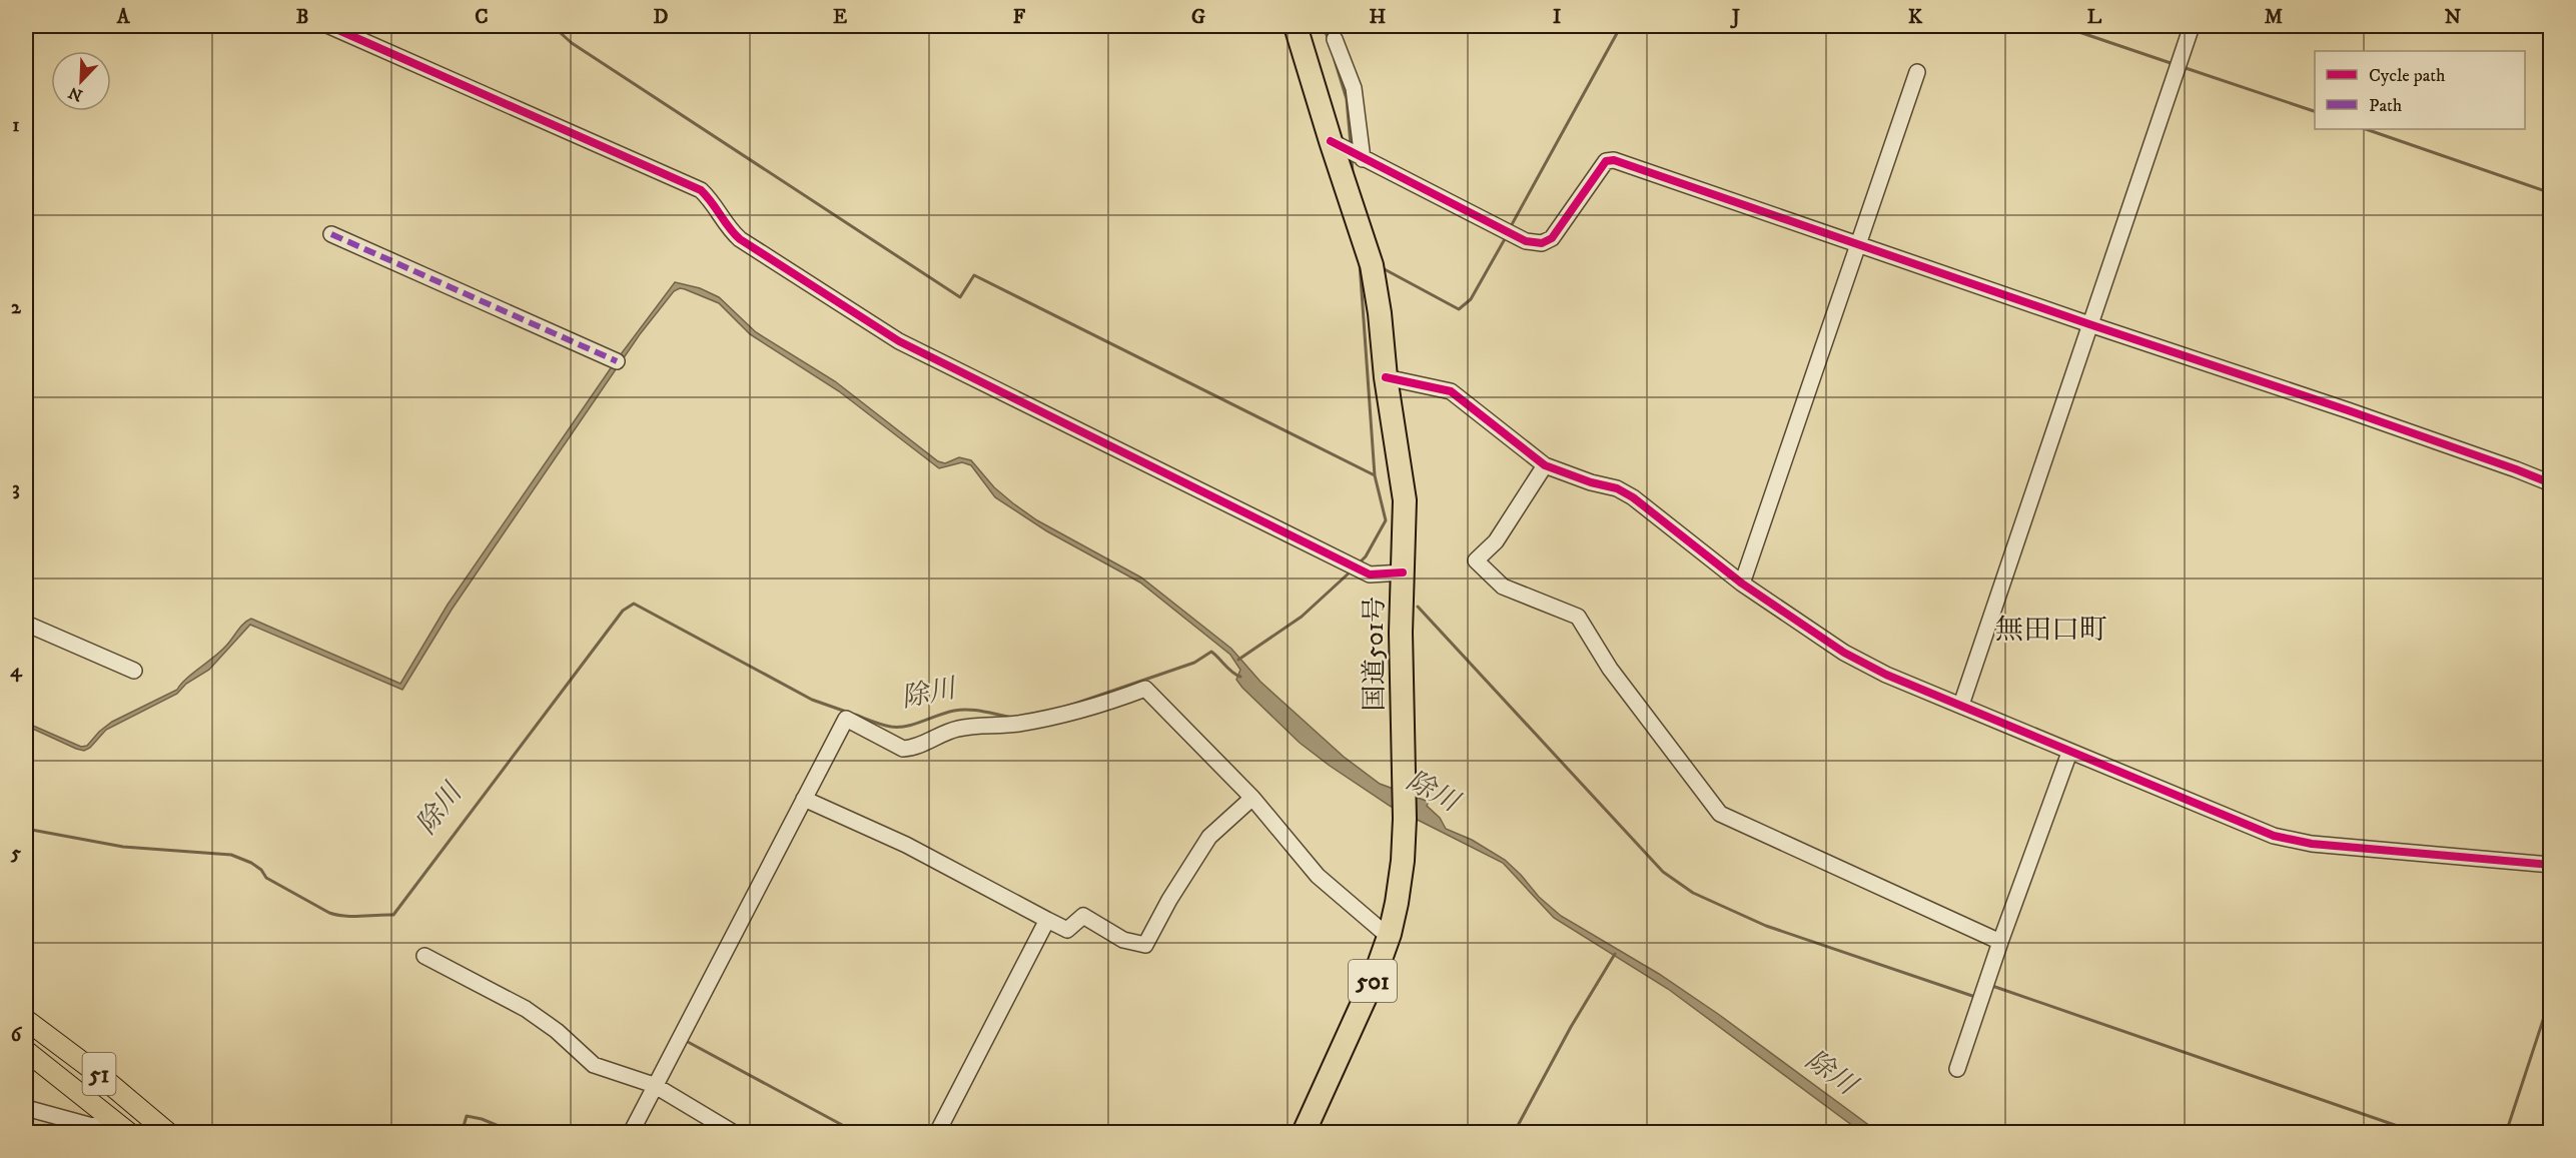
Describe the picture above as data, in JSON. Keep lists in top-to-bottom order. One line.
{"streets":{"highway":["国道501号","501"],"main road":["51"]},"districts":["無田口町"],"water":["除川"],"legend":["Cycle path","Path"],"north":"bottom left","grid":{"columns":["A","B","C","D","E","F","G","H","I","J","K","L","M","N"],"rows":["1","2","3","4","5","6"]}}
